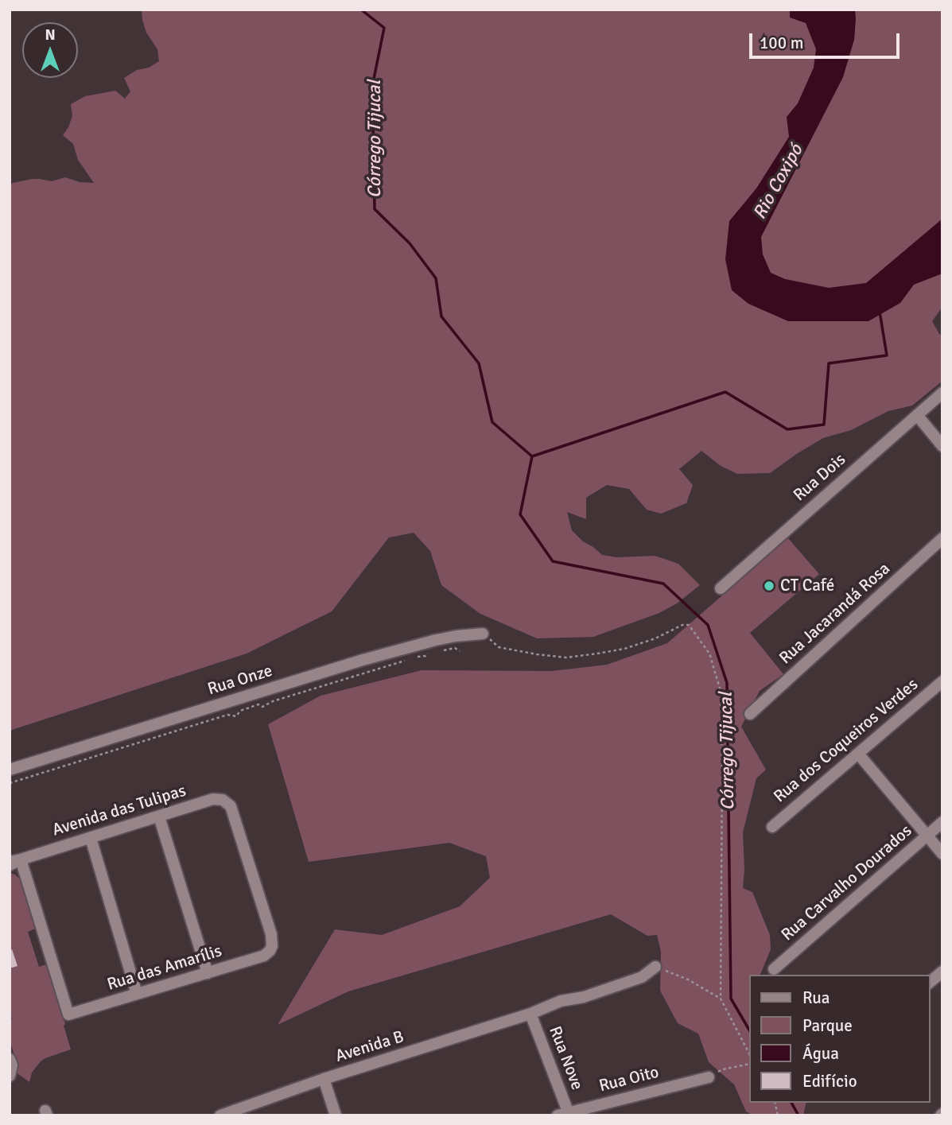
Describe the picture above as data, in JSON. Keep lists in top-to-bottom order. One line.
{"streets":{"street":["Rua Dois","Rua Jacarandá Rosa","Rua Onze","Rua dos Coqueiros Verdes","Avenida das Tulipas","Rua Carvalho Dourados","Rua das Amarílis","Avenida B","Rua Nove","Rua Oito"]},"crossings":[["Avenida das Tulipas","Rua das Amarílis"],["Avenida B","Rua Nove"],["Rua Nove","Rua Oito"]],"water":["Córrego Tijucal","Rio Coxipó"],"places":["CT Café"],"legend":["Rua","Parque","Água","Edifício"],"scale_bar":"100 m","north":"top"}
